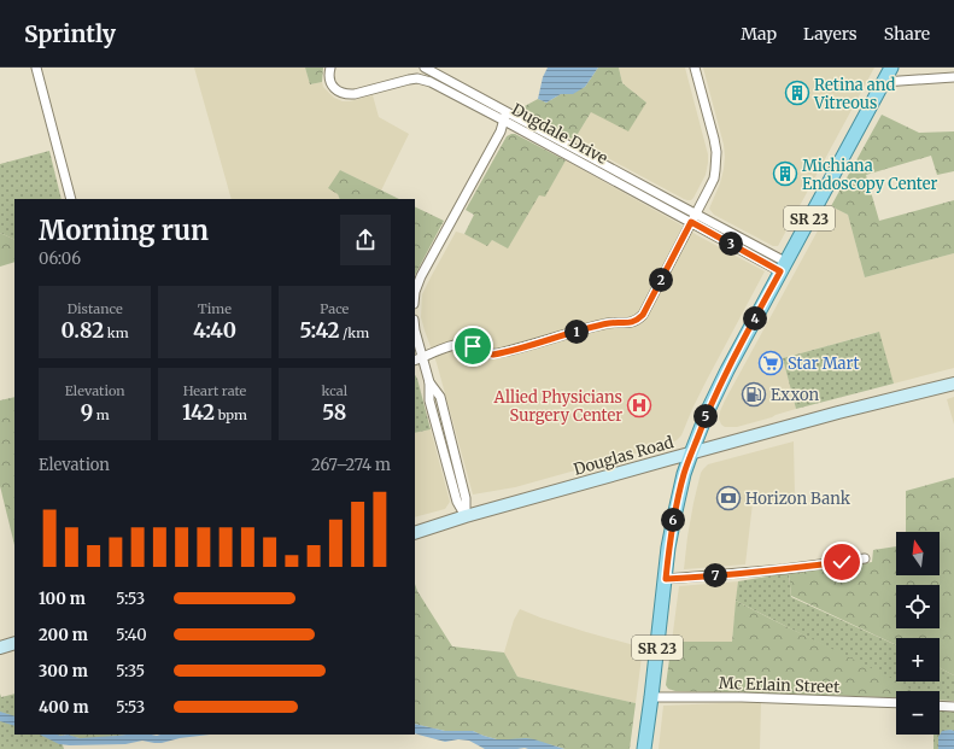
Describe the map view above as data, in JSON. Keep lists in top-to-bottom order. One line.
{"streets":{"main road":["SR 23"],"street":["Dugdale Drive","Douglas Road","Mc Erlain Street"]},"crossings":[["Dugdale Drive","SR 23"],["SR 23","Douglas Road"],["SR 23","Mc Erlain Street"]],"places":{"building":["Retina and Vitreous","Michiana Endoscopy Center"],"supermarket":["Star Mart"],"fuel station":["Exxon"],"hospital":["Allied Physicians Surgery Center"],"bank":["Horizon Bank"]},"north":"top","page":{"header":"Sprintly","nav":["Map","Layers","Share"],"heading":["Morning run","06:06"],"pins":["3","2","4","1","5","6","7"],"stats":[["Distance","0.82 km"],["Time","4:40"],["Pace","5:42 /km"],["Elevation","9 m"],["Heart rate","142 bpm"],["kcal","58"]],"chart":["Elevation","267–274 m"],"map_buttons":["+","−"],"list":[{"name":"100 m","note":"5:53"},{"name":"200 m","note":"5:40"},{"name":"300 m","note":"5:35"},{"name":"400 m","note":"5:53"}]}}
